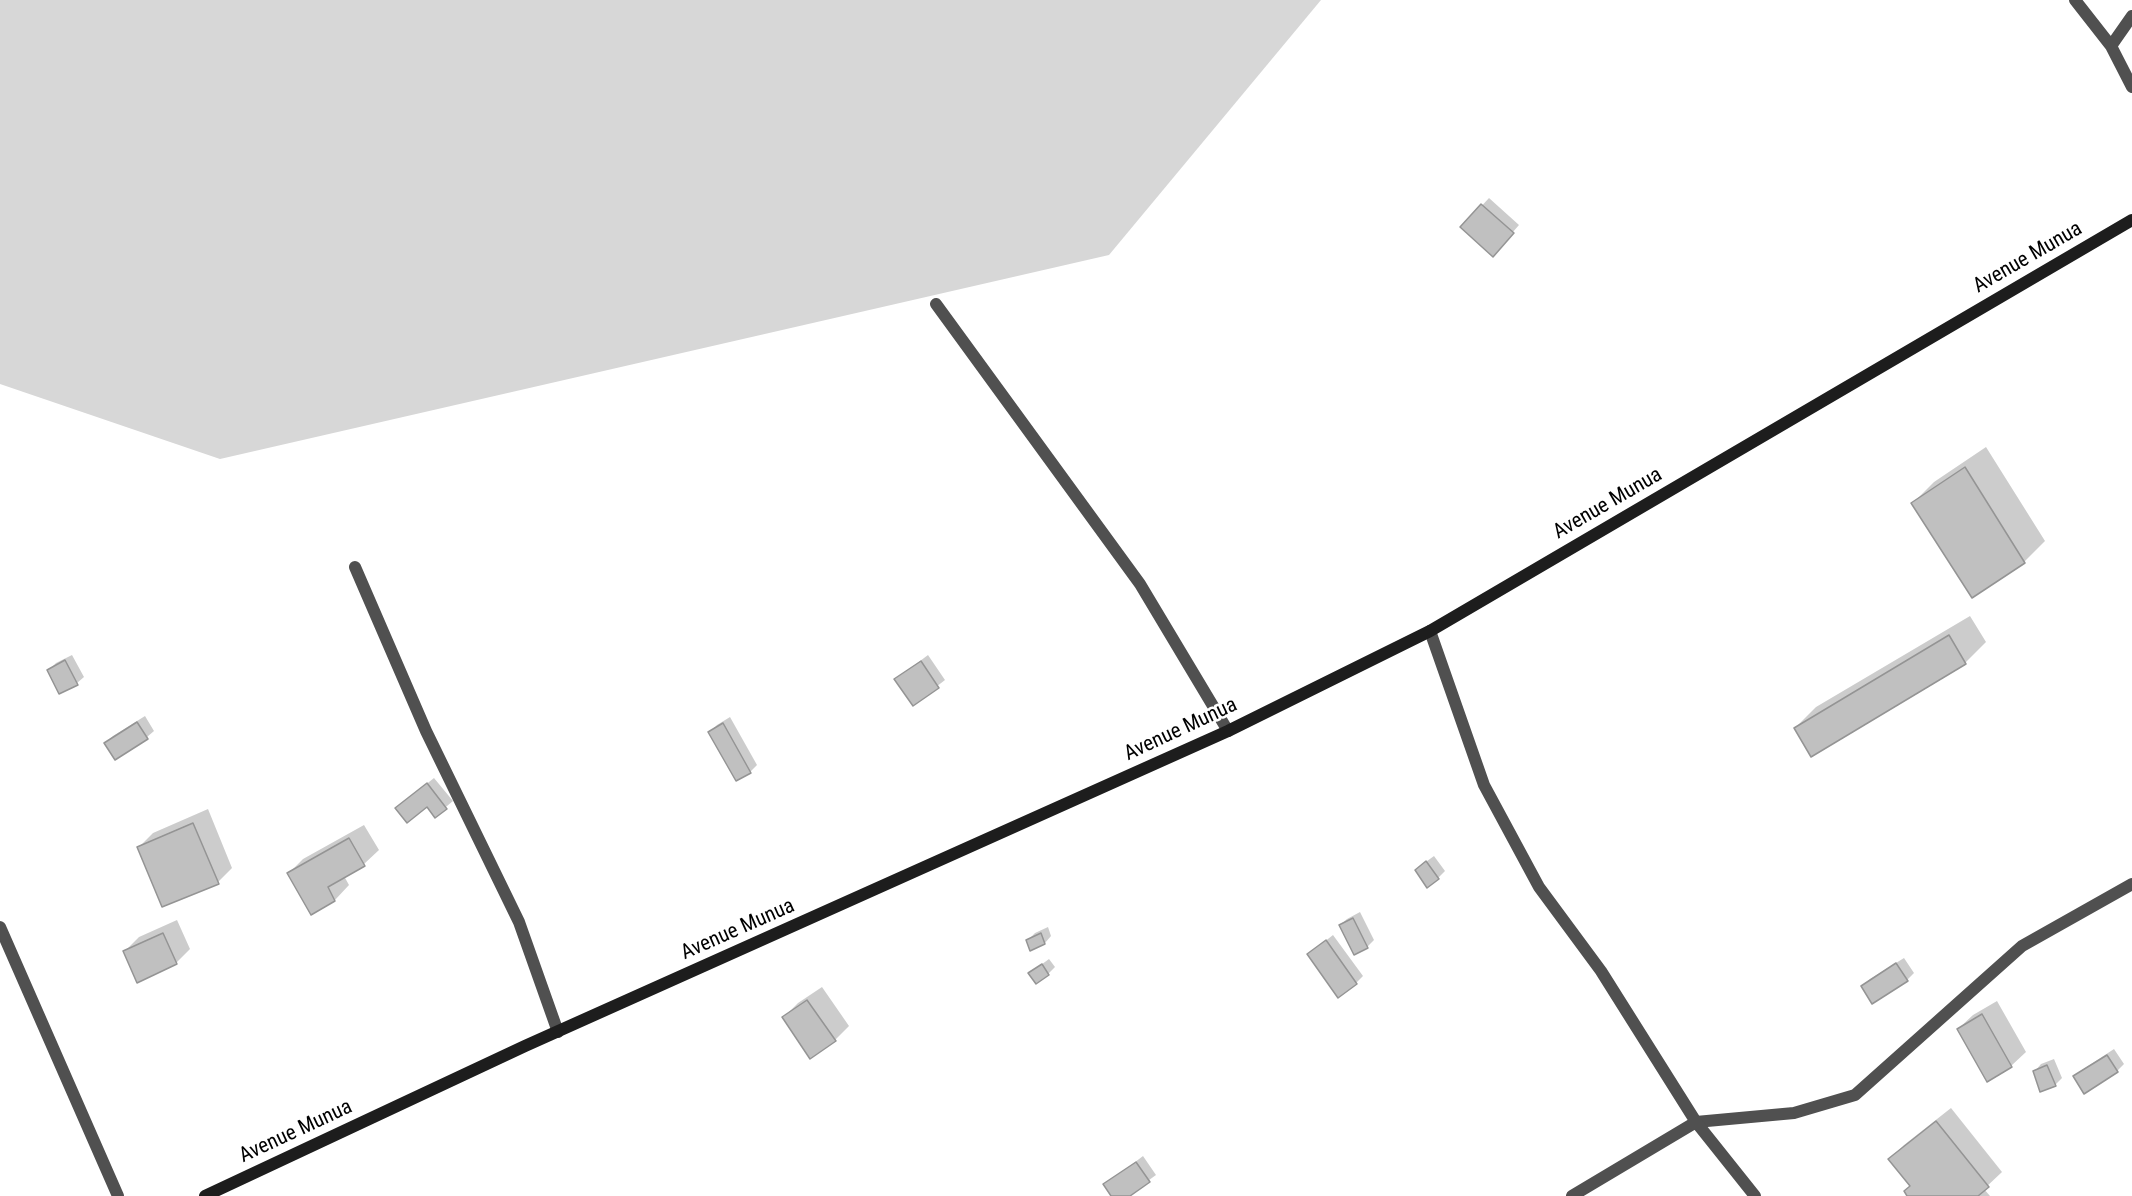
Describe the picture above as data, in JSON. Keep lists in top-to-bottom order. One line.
{"streets":{"main road":["Avenue Munua"]}}
